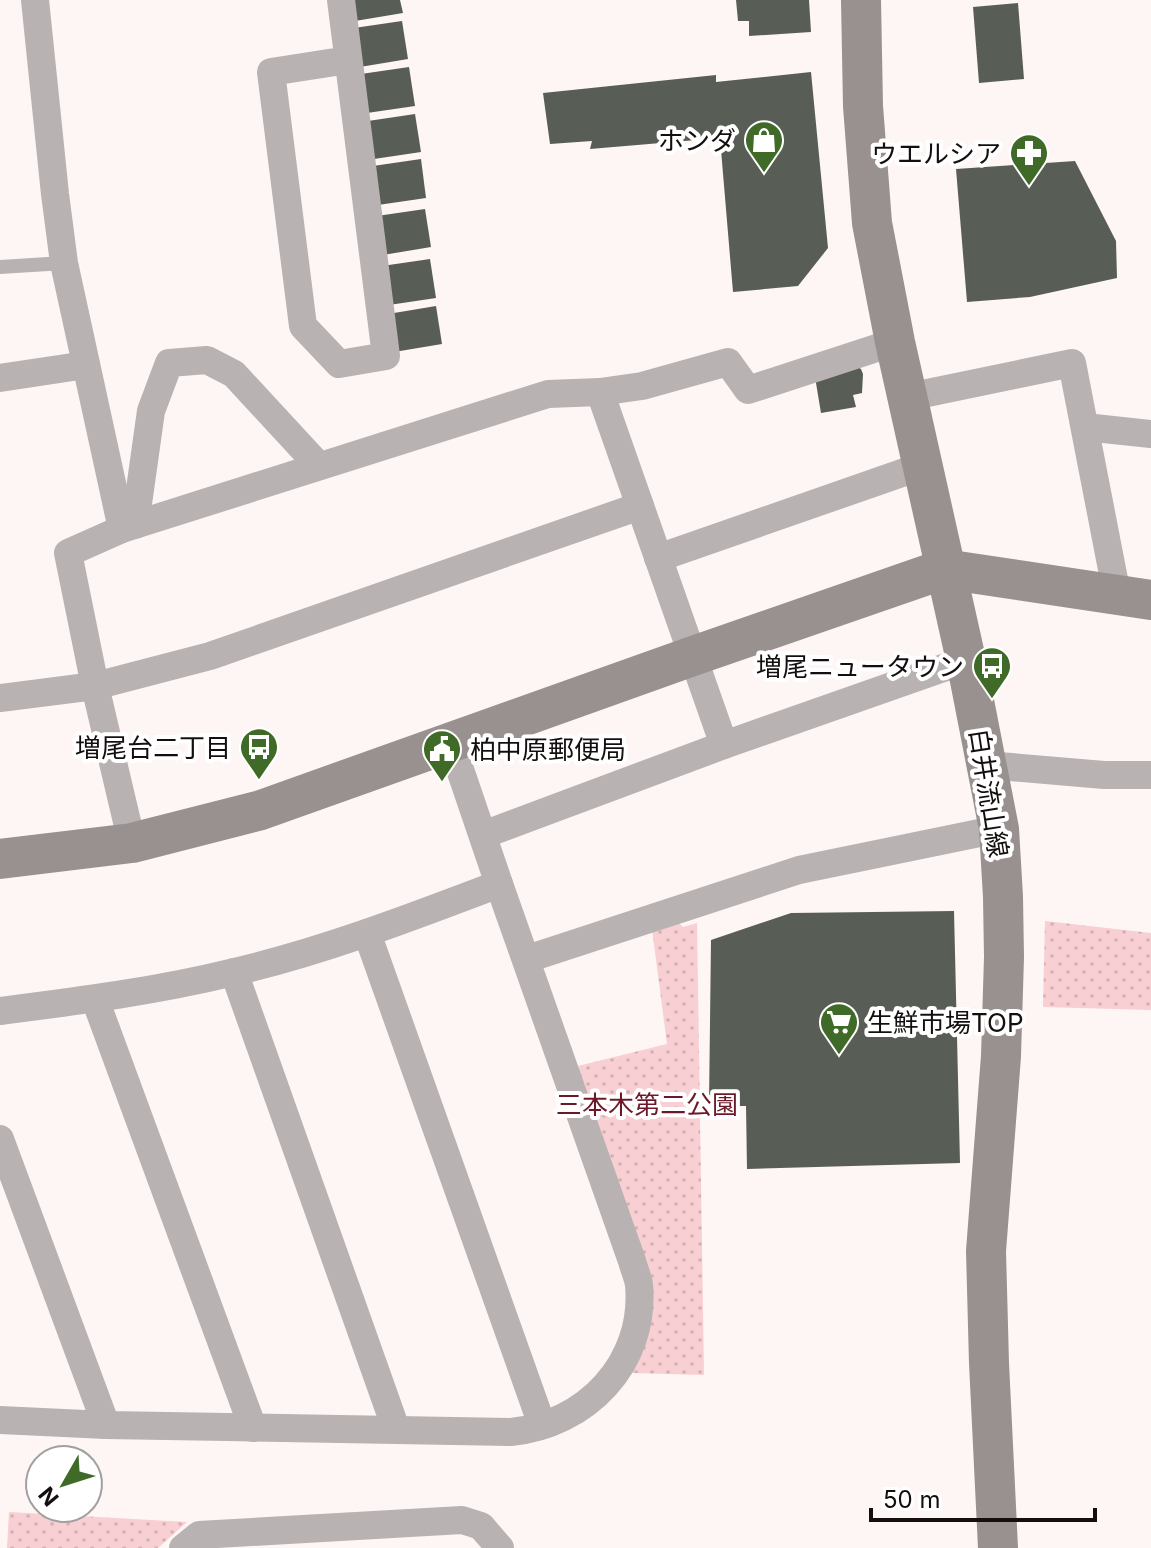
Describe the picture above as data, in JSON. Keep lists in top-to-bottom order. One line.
{"streets":{"main road":["白井流山線"]},"parks":["三本木第二公園"],"places":{"shop":["ホンダ"],"pharmacy":["ウエルシア"],"bus stop":["増尾ニュータウン","増尾台二丁目"],"public building":["柏中原郵便局"],"supermarket":["生鮮市場TOP"]},"scale_bar":"50 m","north":"bottom left"}
